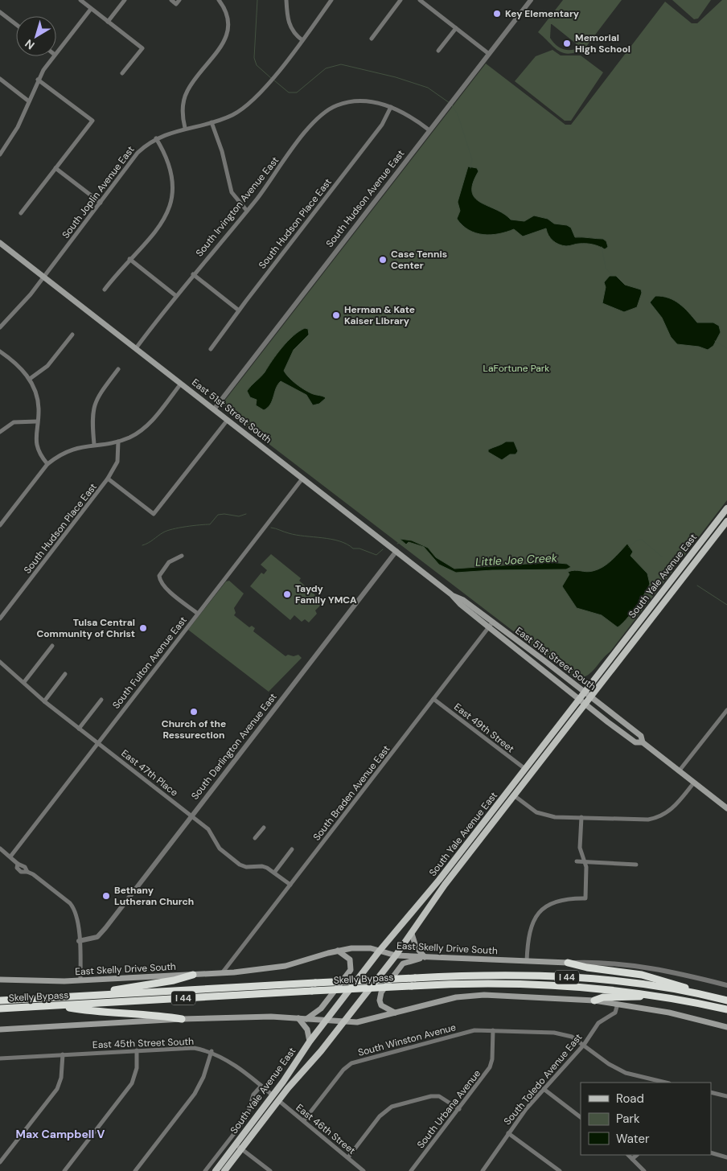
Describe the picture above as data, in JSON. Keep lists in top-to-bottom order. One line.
{"streets":{"highway":["I 44","Skelly Bypass"],"main road":["East 51st Street South","South Yale Avenue East","East Skelly Drive South"],"street":["South Joplin Avenue East","South Hudson Avenue East","South Irvington Avenue East","South Hudson Place East","South Fulton Avenue East","East 49th Street","South Darlington Avenue East","East 47th Place","South Braden Avenue East","South Winston Avenue","East 45th Street South","South Toledo Avenue East","South Urbana Avenue","East 46th Street"]},"crossings":[["South Joplin Avenue East","East 51st Street South"],["South Hudson Avenue East","South Irvington Avenue East"],["South Hudson Avenue East","East 51st Street South"],["South Irvington Avenue East","South Hudson Place East"],["South Irvington Avenue East","East 51st Street South"],["East 51st Street South","South Yale Avenue East"],["East 51st Street South","South Fulton Avenue East"],["East 51st Street South","South Darlington Avenue East"],["East 51st Street South","South Braden Avenue East"],["South Yale Avenue East","East 49th Street"],["South Yale Avenue East","East Skelly Drive South"],["South Yale Avenue East","East 45th Street South"],["South Yale Avenue East","East 46th Street"],["South Fulton Avenue East","East 47th Place"],["East 49th Street","South Braden Avenue East"],["South Darlington Avenue East","East 47th Place"],["East 47th Place","South Braden Avenue East"],["South Braden Avenue East","East Skelly Drive South"],["South Winston Avenue","South Urbana Avenue"],["South Winston Avenue","East 46th Street"]],"districts":["Max Campbell V"],"water":["Little Joe Creek"],"parks":["LaFortune Park"],"places":["Key Elementary","Memorial High School","Case Tennis Center","Herman & Kate Kaiser Library","Taydy Family YMCA","Tulsa Central Community of Christ","Church of the Ressurection","Bethany Lutheran Church"],"legend":["Road","Park","Water"],"north":"bottom left"}
